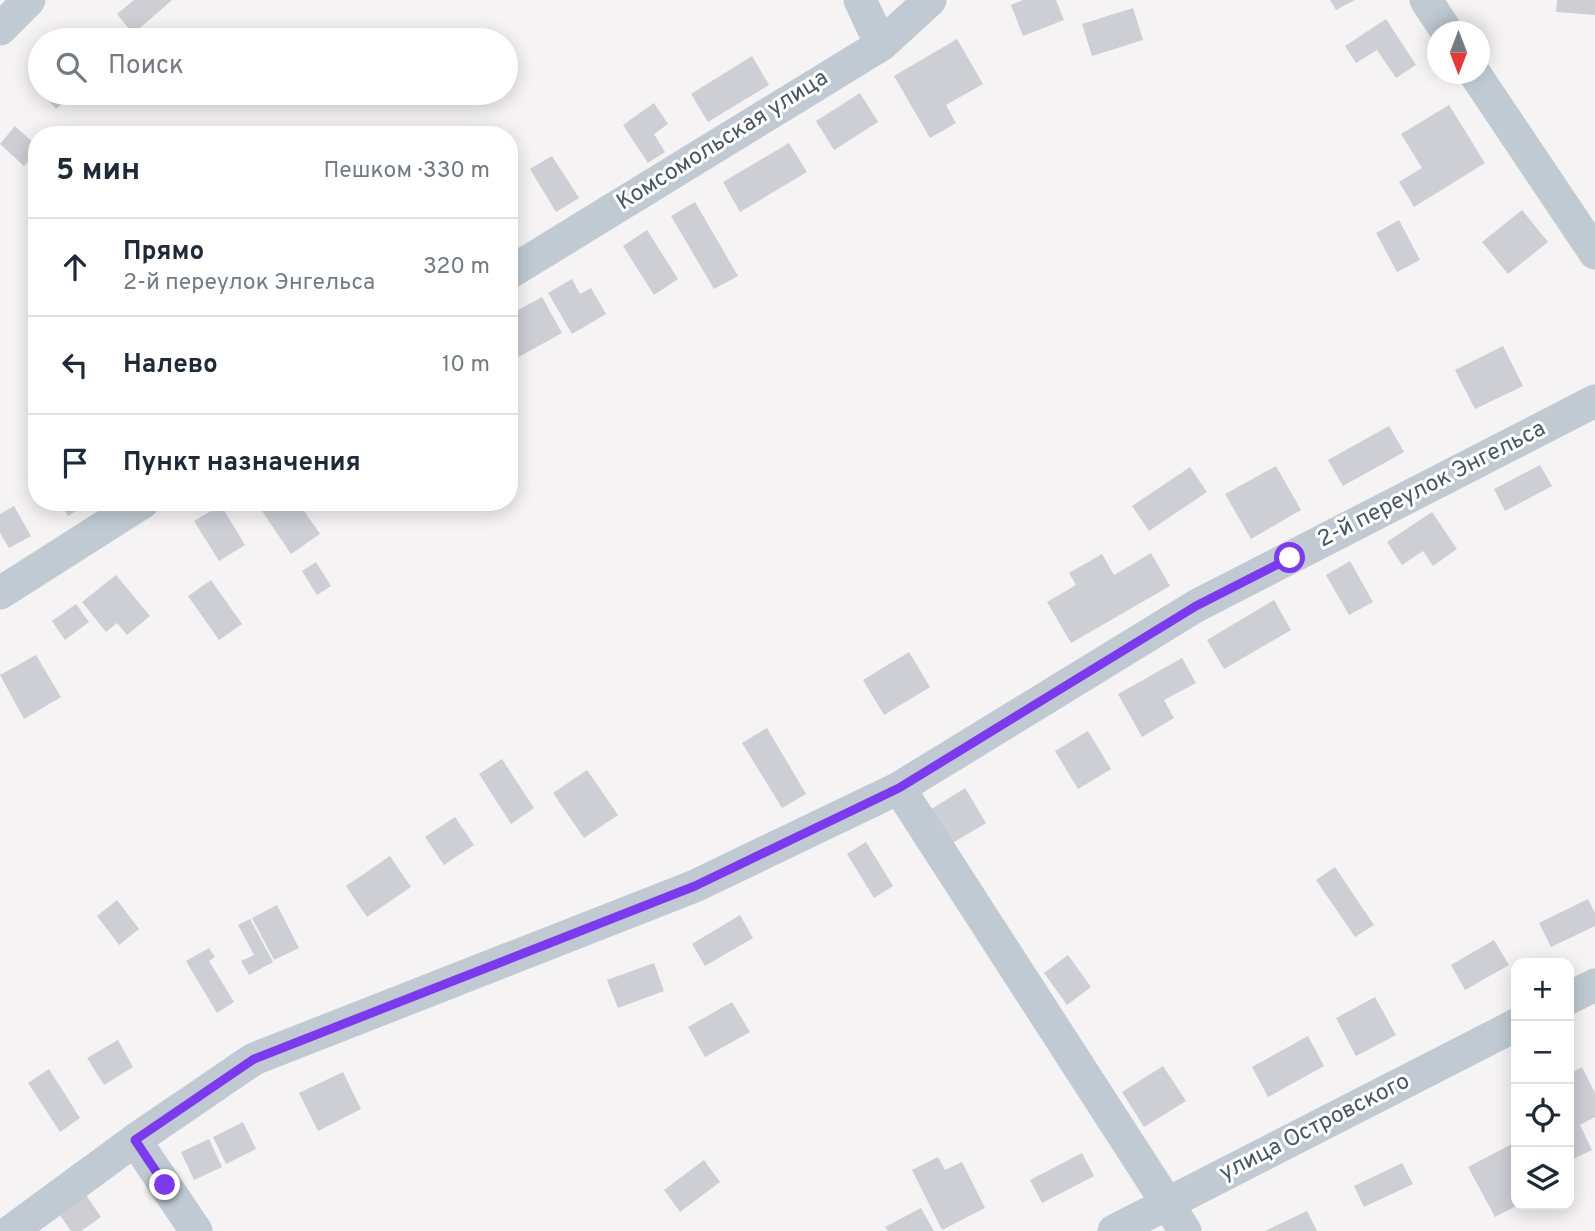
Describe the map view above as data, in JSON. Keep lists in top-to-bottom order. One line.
{"streets":{"street":["Комсомольская улица","2-й переулок Энгельса","улица Островского"]},"north":"bottom","page":{"search":"Поиск","heading":["5 мин","Пешком · 330 m"],"list":[["Прямо","2-й переулок Энгельса","320 m"],["Налево","10 m"],"Пункт назначения"],"map_buttons":["+","−"]}}
